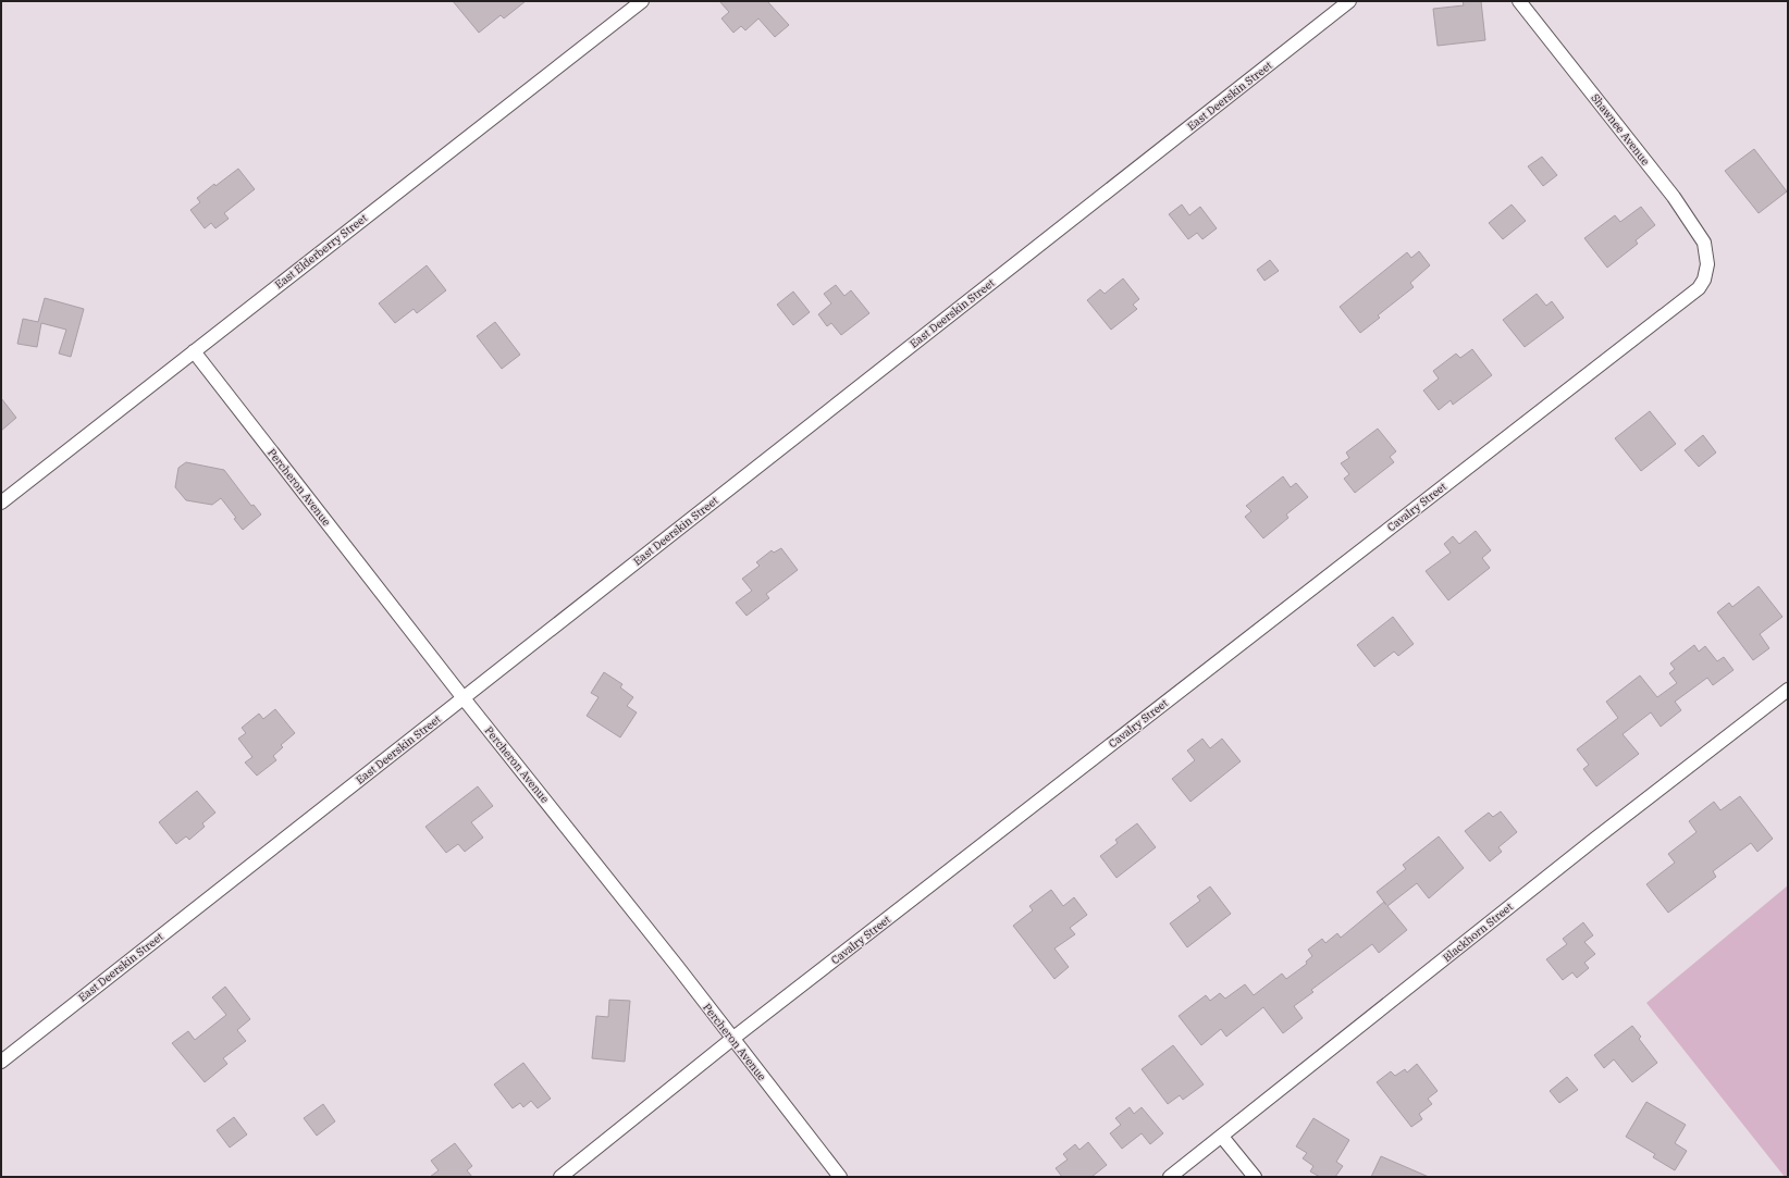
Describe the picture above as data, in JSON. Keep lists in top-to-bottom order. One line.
{"streets":{"street":["East Deerskin Street","Shawnee Avenue","East Elderberry Street","Percheron Avenue","Cavalry Street","Blackhorn Street"]},"crossings":[["East Deerskin Street","Percheron Avenue"],["Shawnee Avenue","Cavalry Street"],["East Elderberry Street","Percheron Avenue"],["Percheron Avenue","Cavalry Street"]]}
